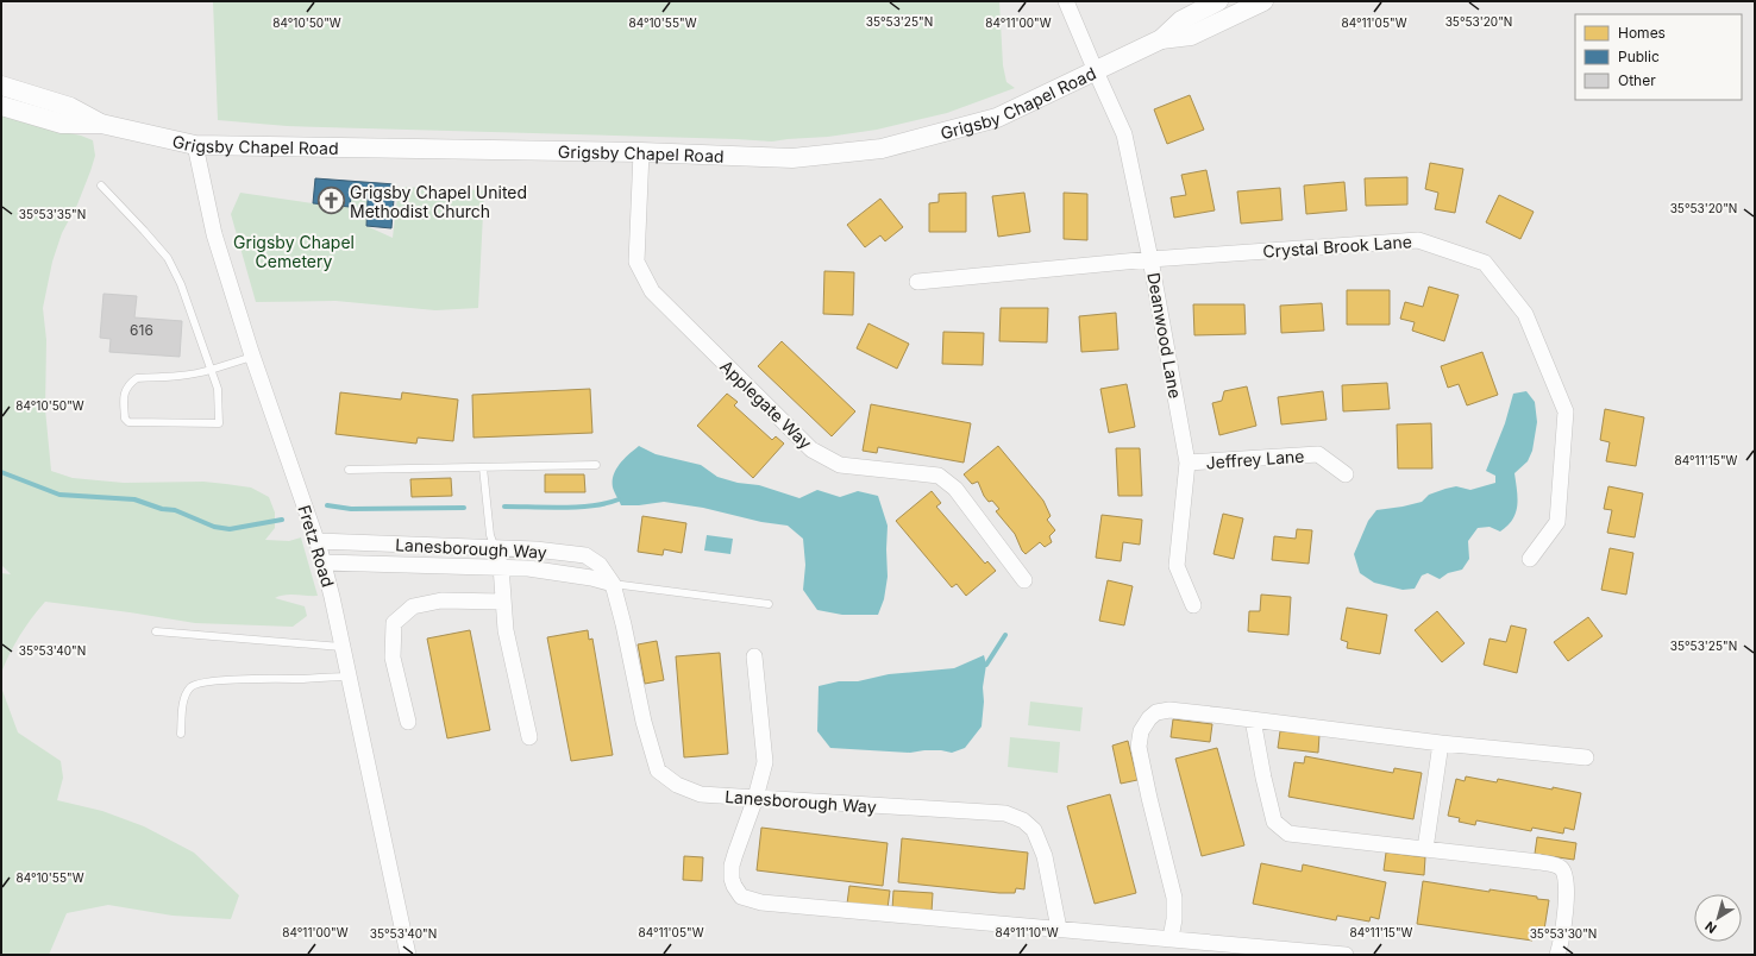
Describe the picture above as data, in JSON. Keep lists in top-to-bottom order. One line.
{"streets":{"street":["Grigsby Chapel Road","Crystal Brook Lane","Deanwood Lane","Applegate Way","Jeffrey Lane","Fretz Road","Lanesborough Way"]},"crossings":[["Grigsby Chapel Road","Deanwood Lane"],["Grigsby Chapel Road","Applegate Way"],["Grigsby Chapel Road","Fretz Road"],["Crystal Brook Lane","Deanwood Lane"],["Deanwood Lane","Jeffrey Lane"],["Fretz Road","Lanesborough Way"]],"parks":["Grigsby Chapel Cemetery"],"places":{"church":["Grigsby Chapel United Methodist Church"]},"house_numbers":["616"],"legend":["Homes","Public","Other"],"north":"bottom left","coordinates":["35°53'25\"N","35°53'20\"N","84°10'50\"W","84°10'55\"W","84°11'00\"W","84°11'05\"W","35°53'35\"N","84°11'15\"W","35°53'40\"N","84°11'10\"W","35°53'30\"N"]}
